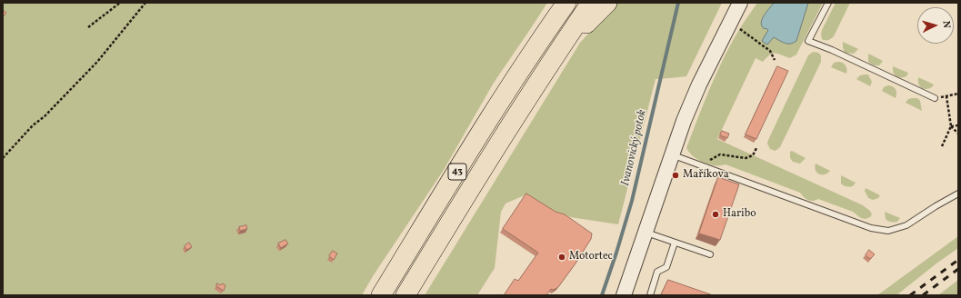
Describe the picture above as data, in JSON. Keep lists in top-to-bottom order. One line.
{"streets":{"highway":["43"]},"water":["Ivanovický potok"],"places":["Maříkova","Haribo","Motortec"],"north":"right"}
